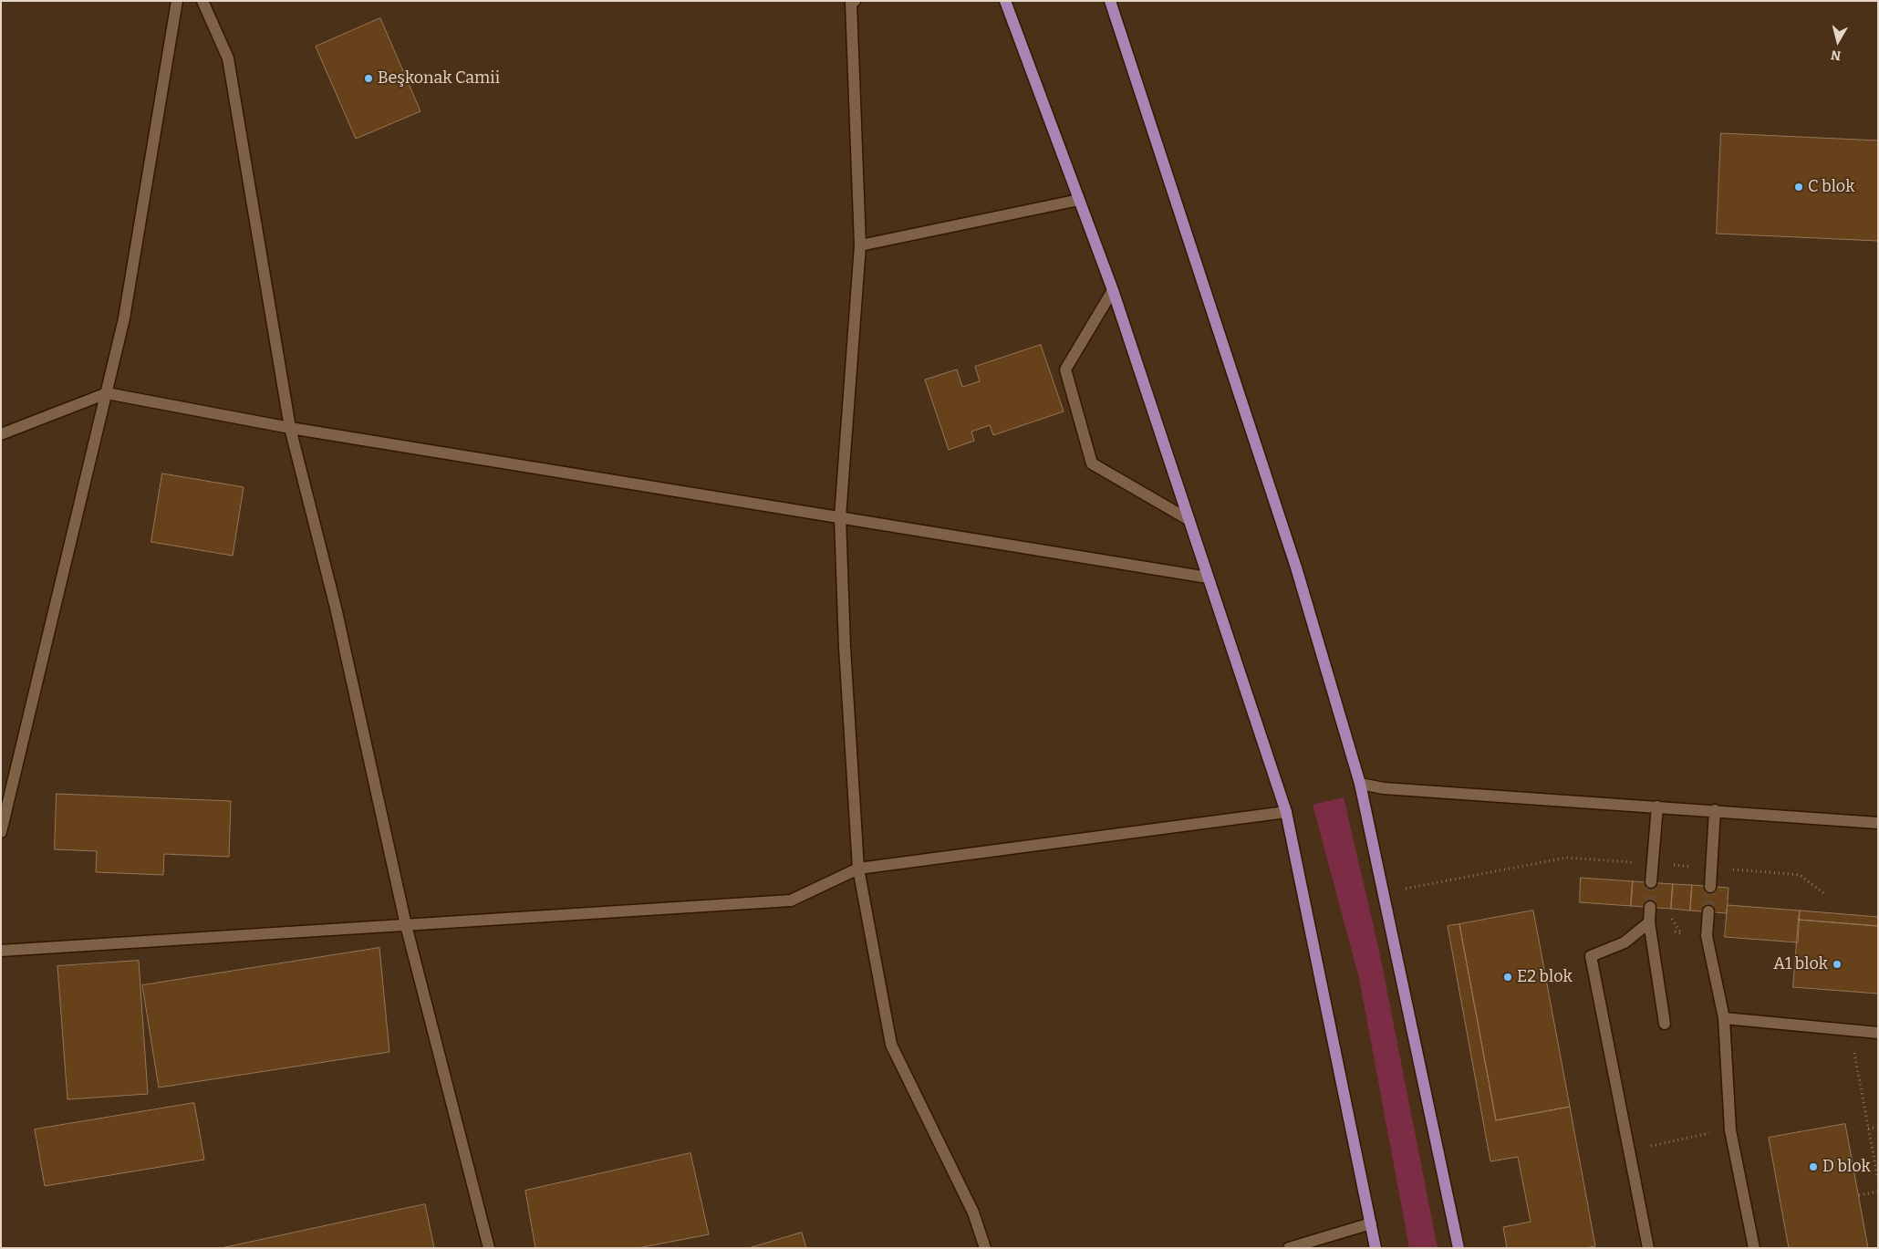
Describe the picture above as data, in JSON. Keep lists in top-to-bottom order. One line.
{"places":["Beşkonak Camii","C blok","A1 blok","E2 blok","D blok"],"north":"bottom"}
